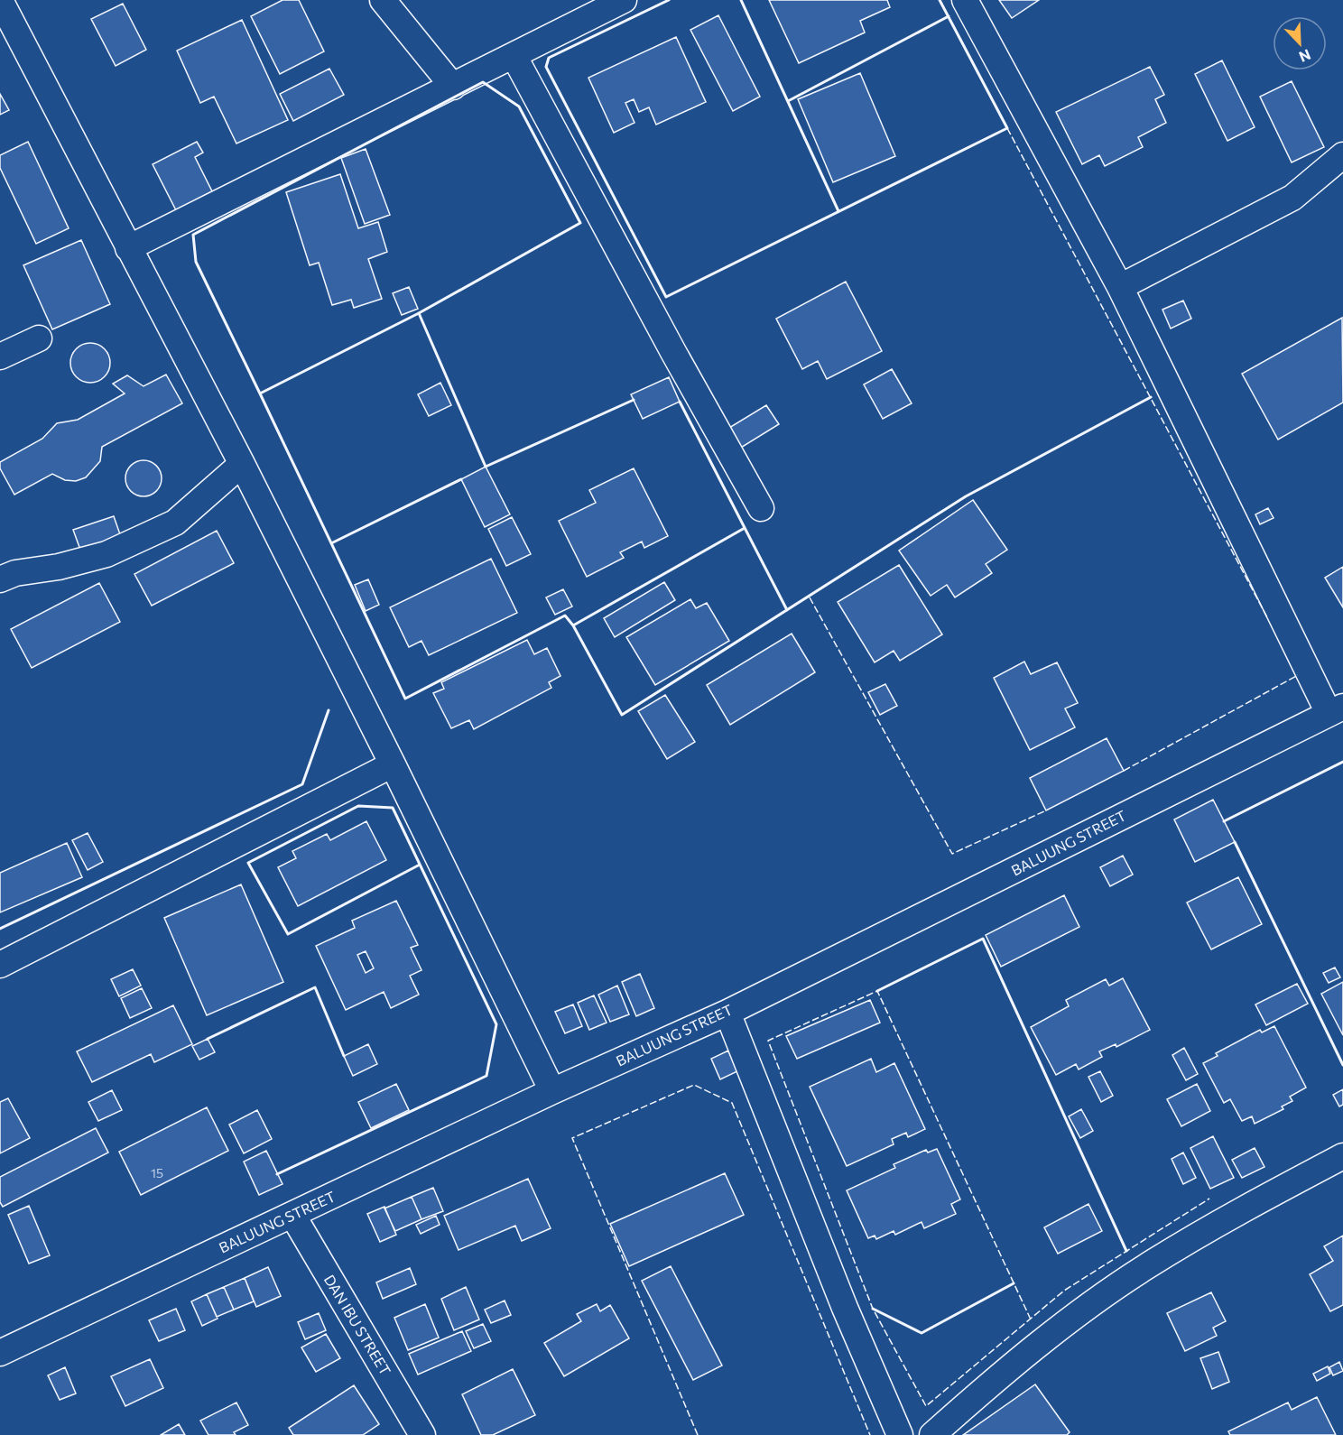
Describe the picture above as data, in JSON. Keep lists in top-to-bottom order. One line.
{"streets":{"street":["BALUUNG STREET","DAN IBU STREET"]},"crossings":[["BALUUNG STREET","DAN IBU STREET"]],"house_numbers":["15"],"north":"bottom right"}
